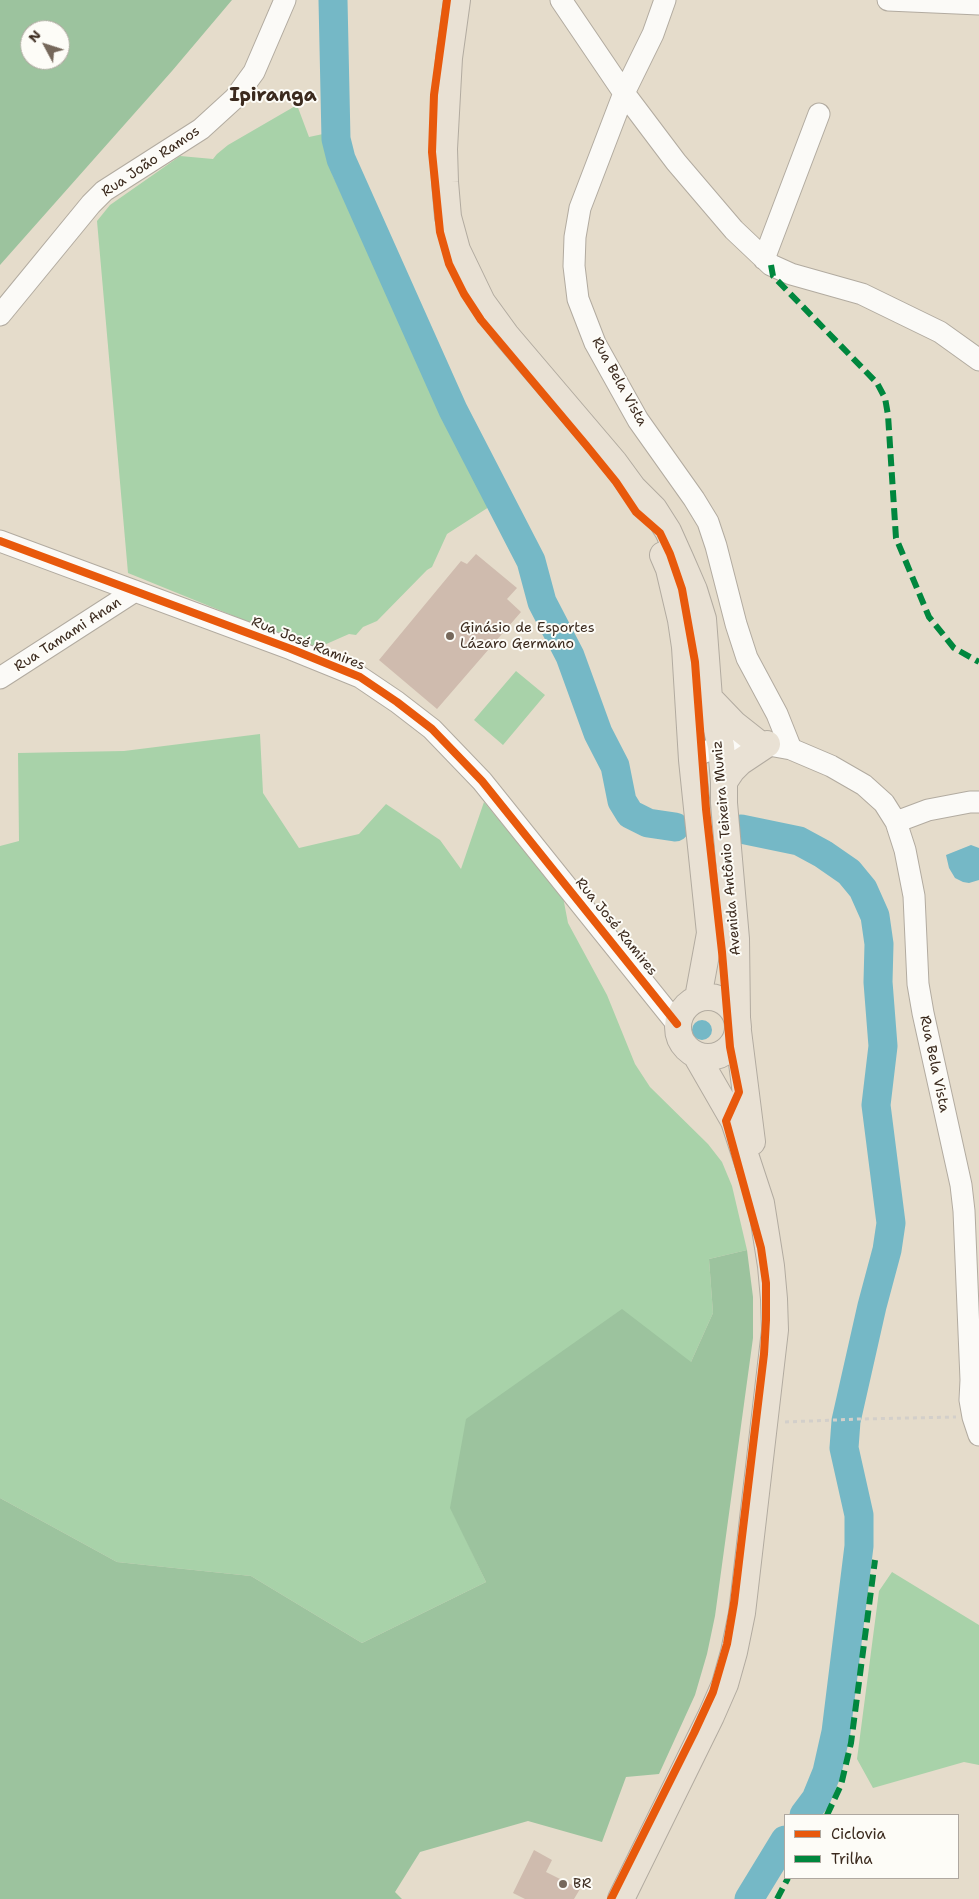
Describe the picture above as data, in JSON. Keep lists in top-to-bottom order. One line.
{"streets":{"main road":["Avenida Antônio Teixeira Muniz"],"street":["Rua João Ramos","Rua Bela Vista","Rua Tamami Anan","Rua José Ramires"]},"crossings":[["Rua Tamami Anan","Rua José Ramires"],["Rua José Ramires","Avenida Antônio Teixeira Muniz"]],"districts":["Ipiranga"],"places":["Ginásio de Esportes Lázaro Germano","BR"],"legend":["Ciclovia","Trilha"],"north":"top left"}
